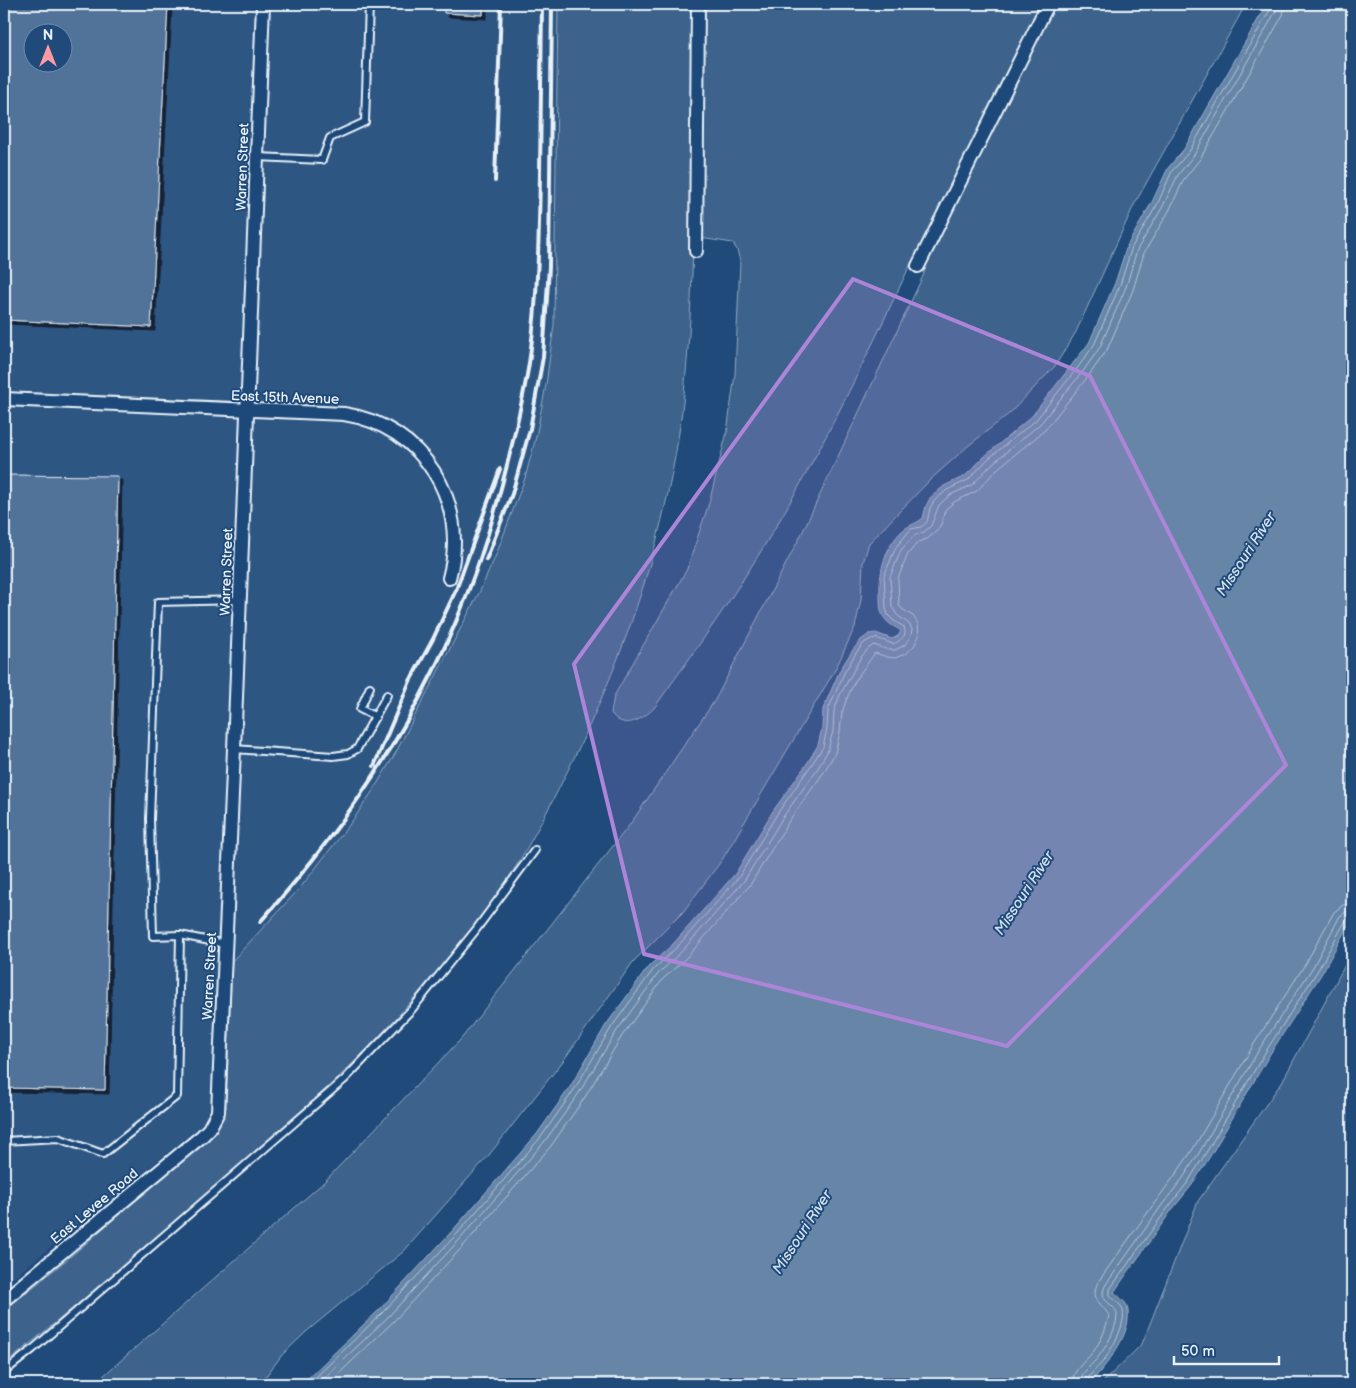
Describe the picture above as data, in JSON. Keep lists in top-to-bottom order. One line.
{"streets":{"street":["Warren Street","East 15th Avenue","East Levee Road"]},"crossings":[["Warren Street","East 15th Avenue"],["Warren Street","East Levee Road"]],"water":["Missouri River"],"scale_bar":"50 m","north":"top"}
